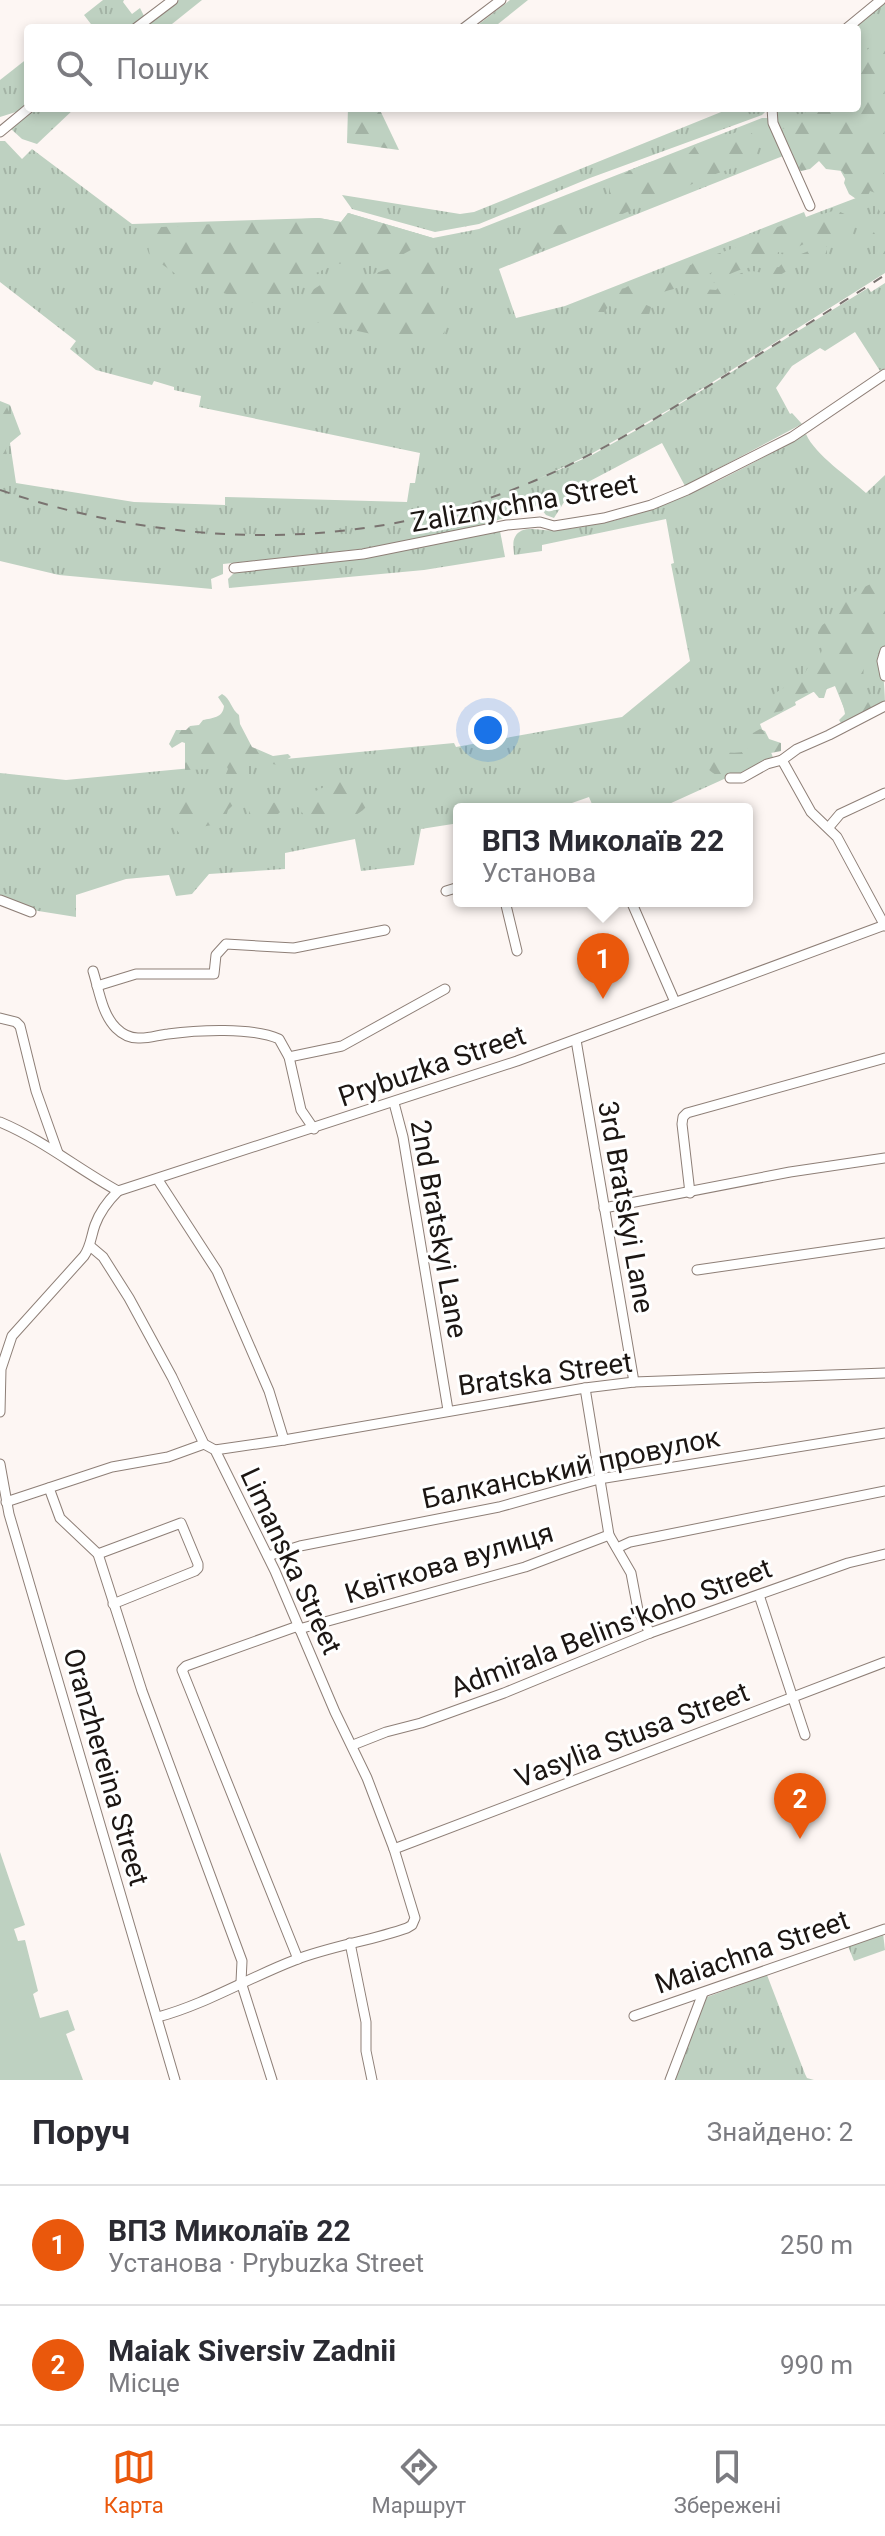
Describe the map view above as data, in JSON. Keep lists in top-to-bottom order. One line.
{"streets":{"street":["Zaliznychna Street","Prybuzka Street","3rd Bratskyi Lane","2nd Bratskyi Lane","Bratska Street","Балканський провулок","Limanska Street","Квіткова вулиця","Admirala Belins'koho Street","Vasylia Stusa Street","Oranzhereina Street","Maiachna Street"]},"crossings":[["Prybuzka Street","3rd Bratskyi Lane"],["Prybuzka Street","2nd Bratskyi Lane"],["3rd Bratskyi Lane","Bratska Street"],["2nd Bratskyi Lane","Bratska Street"],["Bratska Street","Limanska Street"],["Балканський провулок","Limanska Street"],["Limanska Street","Квіткова вулиця"],["Limanska Street","Admirala Belins'koho Street"],["Limanska Street","Vasylia Stusa Street"]],"page":{"search":"Пошук","popup":["ВПЗ Миколаїв 22","Установа"],"pins":["1","2"],"heading":["Поруч","Знайдено: 2"],"list":[{"mark":"1","name":"ВПЗ Миколаїв 22","note":"Установа · Prybuzka Street","value":"250 m"},{"mark":"2","name":"Maiak Siversiv Zadnii","note":"Місце","value":"990 m"}],"nav":["Карта","Маршрут","Збережені"]}}
